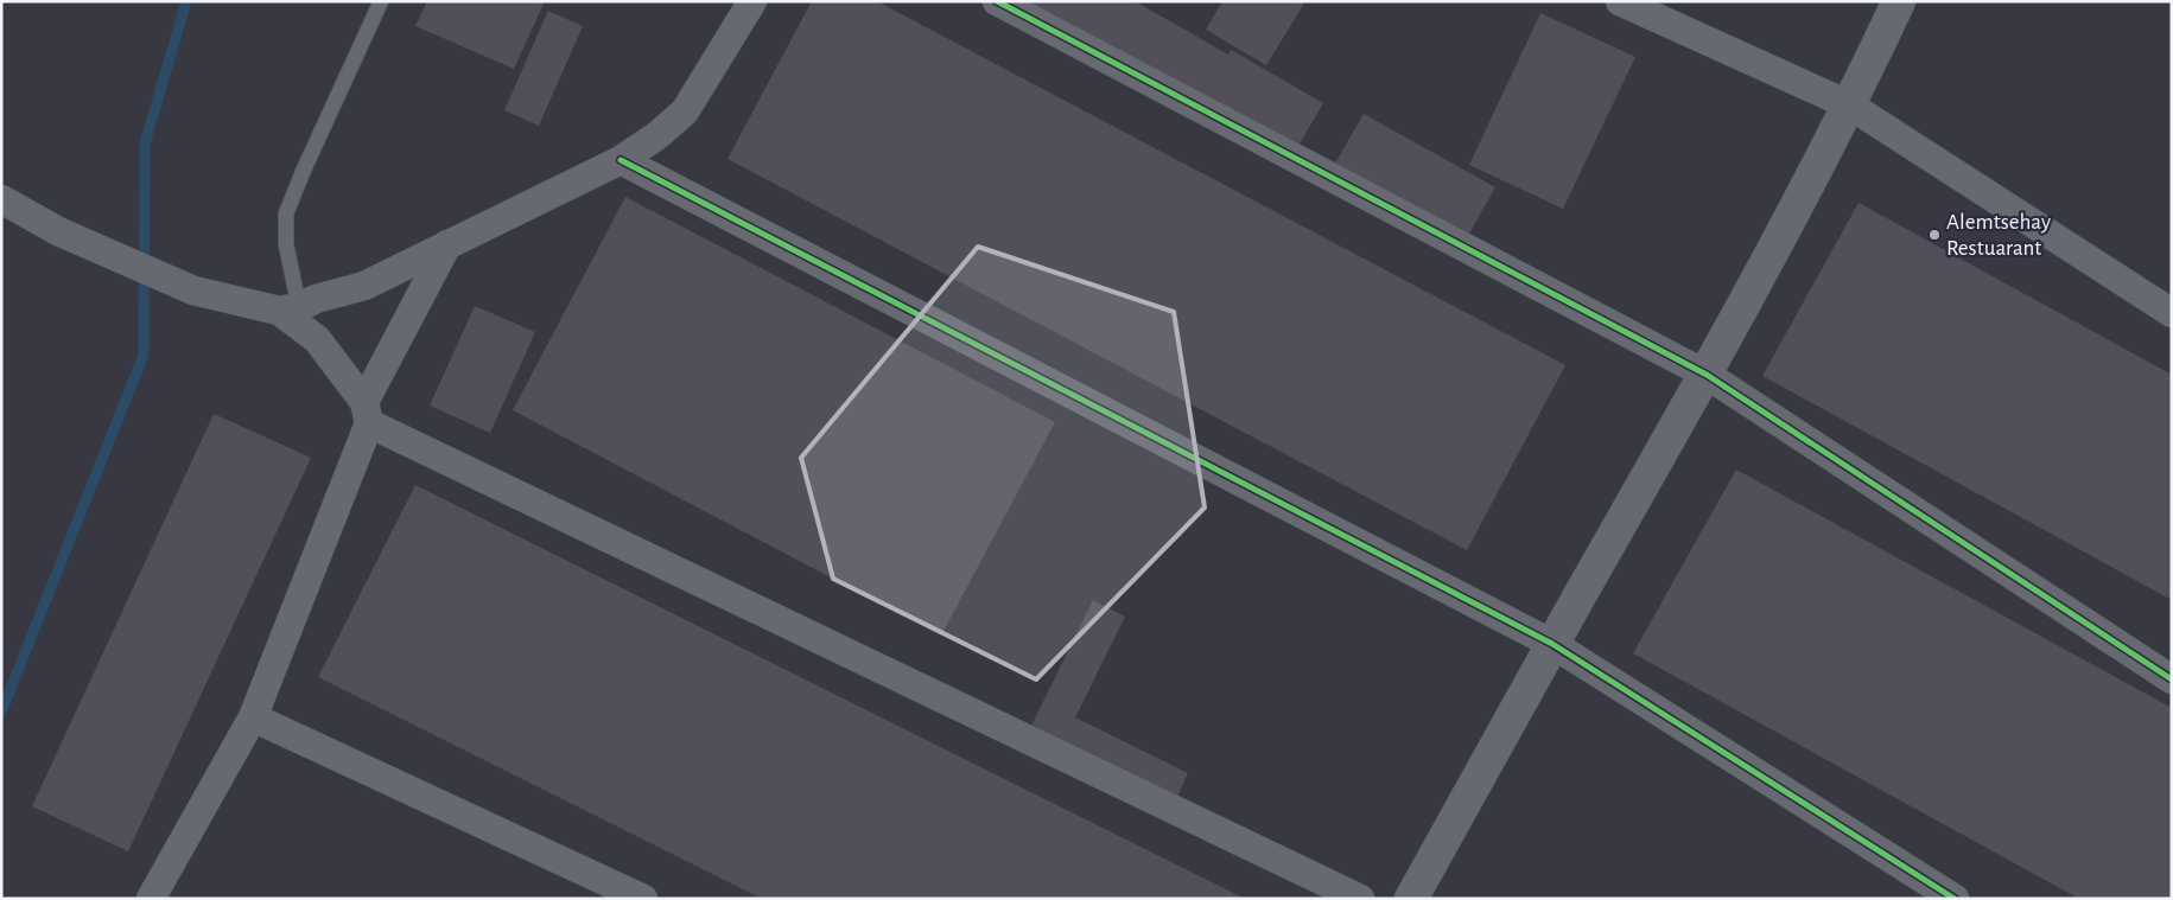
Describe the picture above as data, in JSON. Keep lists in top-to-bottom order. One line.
{"places":["Alemtsehay Restuarant"]}
